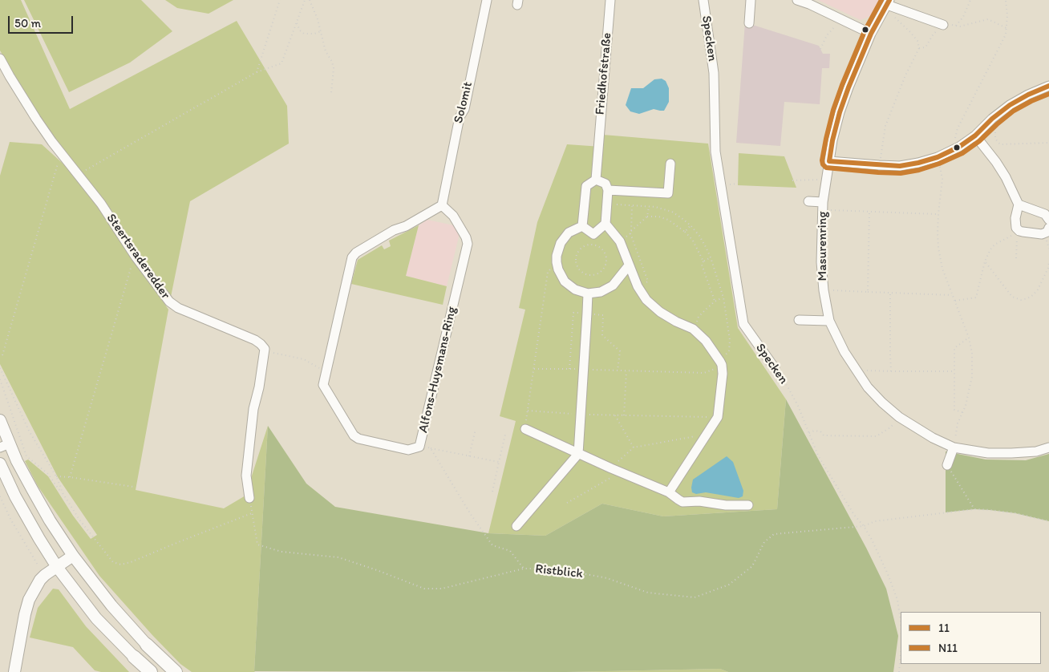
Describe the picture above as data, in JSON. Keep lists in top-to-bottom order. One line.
{"streets":{"street":["Specken","Friedhofstraße","Solomit","Masurenring","Steertsraderedder","Alfons-Huysmans-Ring"],"path":["Ristblick"]},"crossings":[["Specken","Ristblick"],["Solomit","Alfons-Huysmans-Ring"]],"lines":["transit line 11","transit line N11"],"legend":["11","N11"],"scale_bar":"50 m"}
